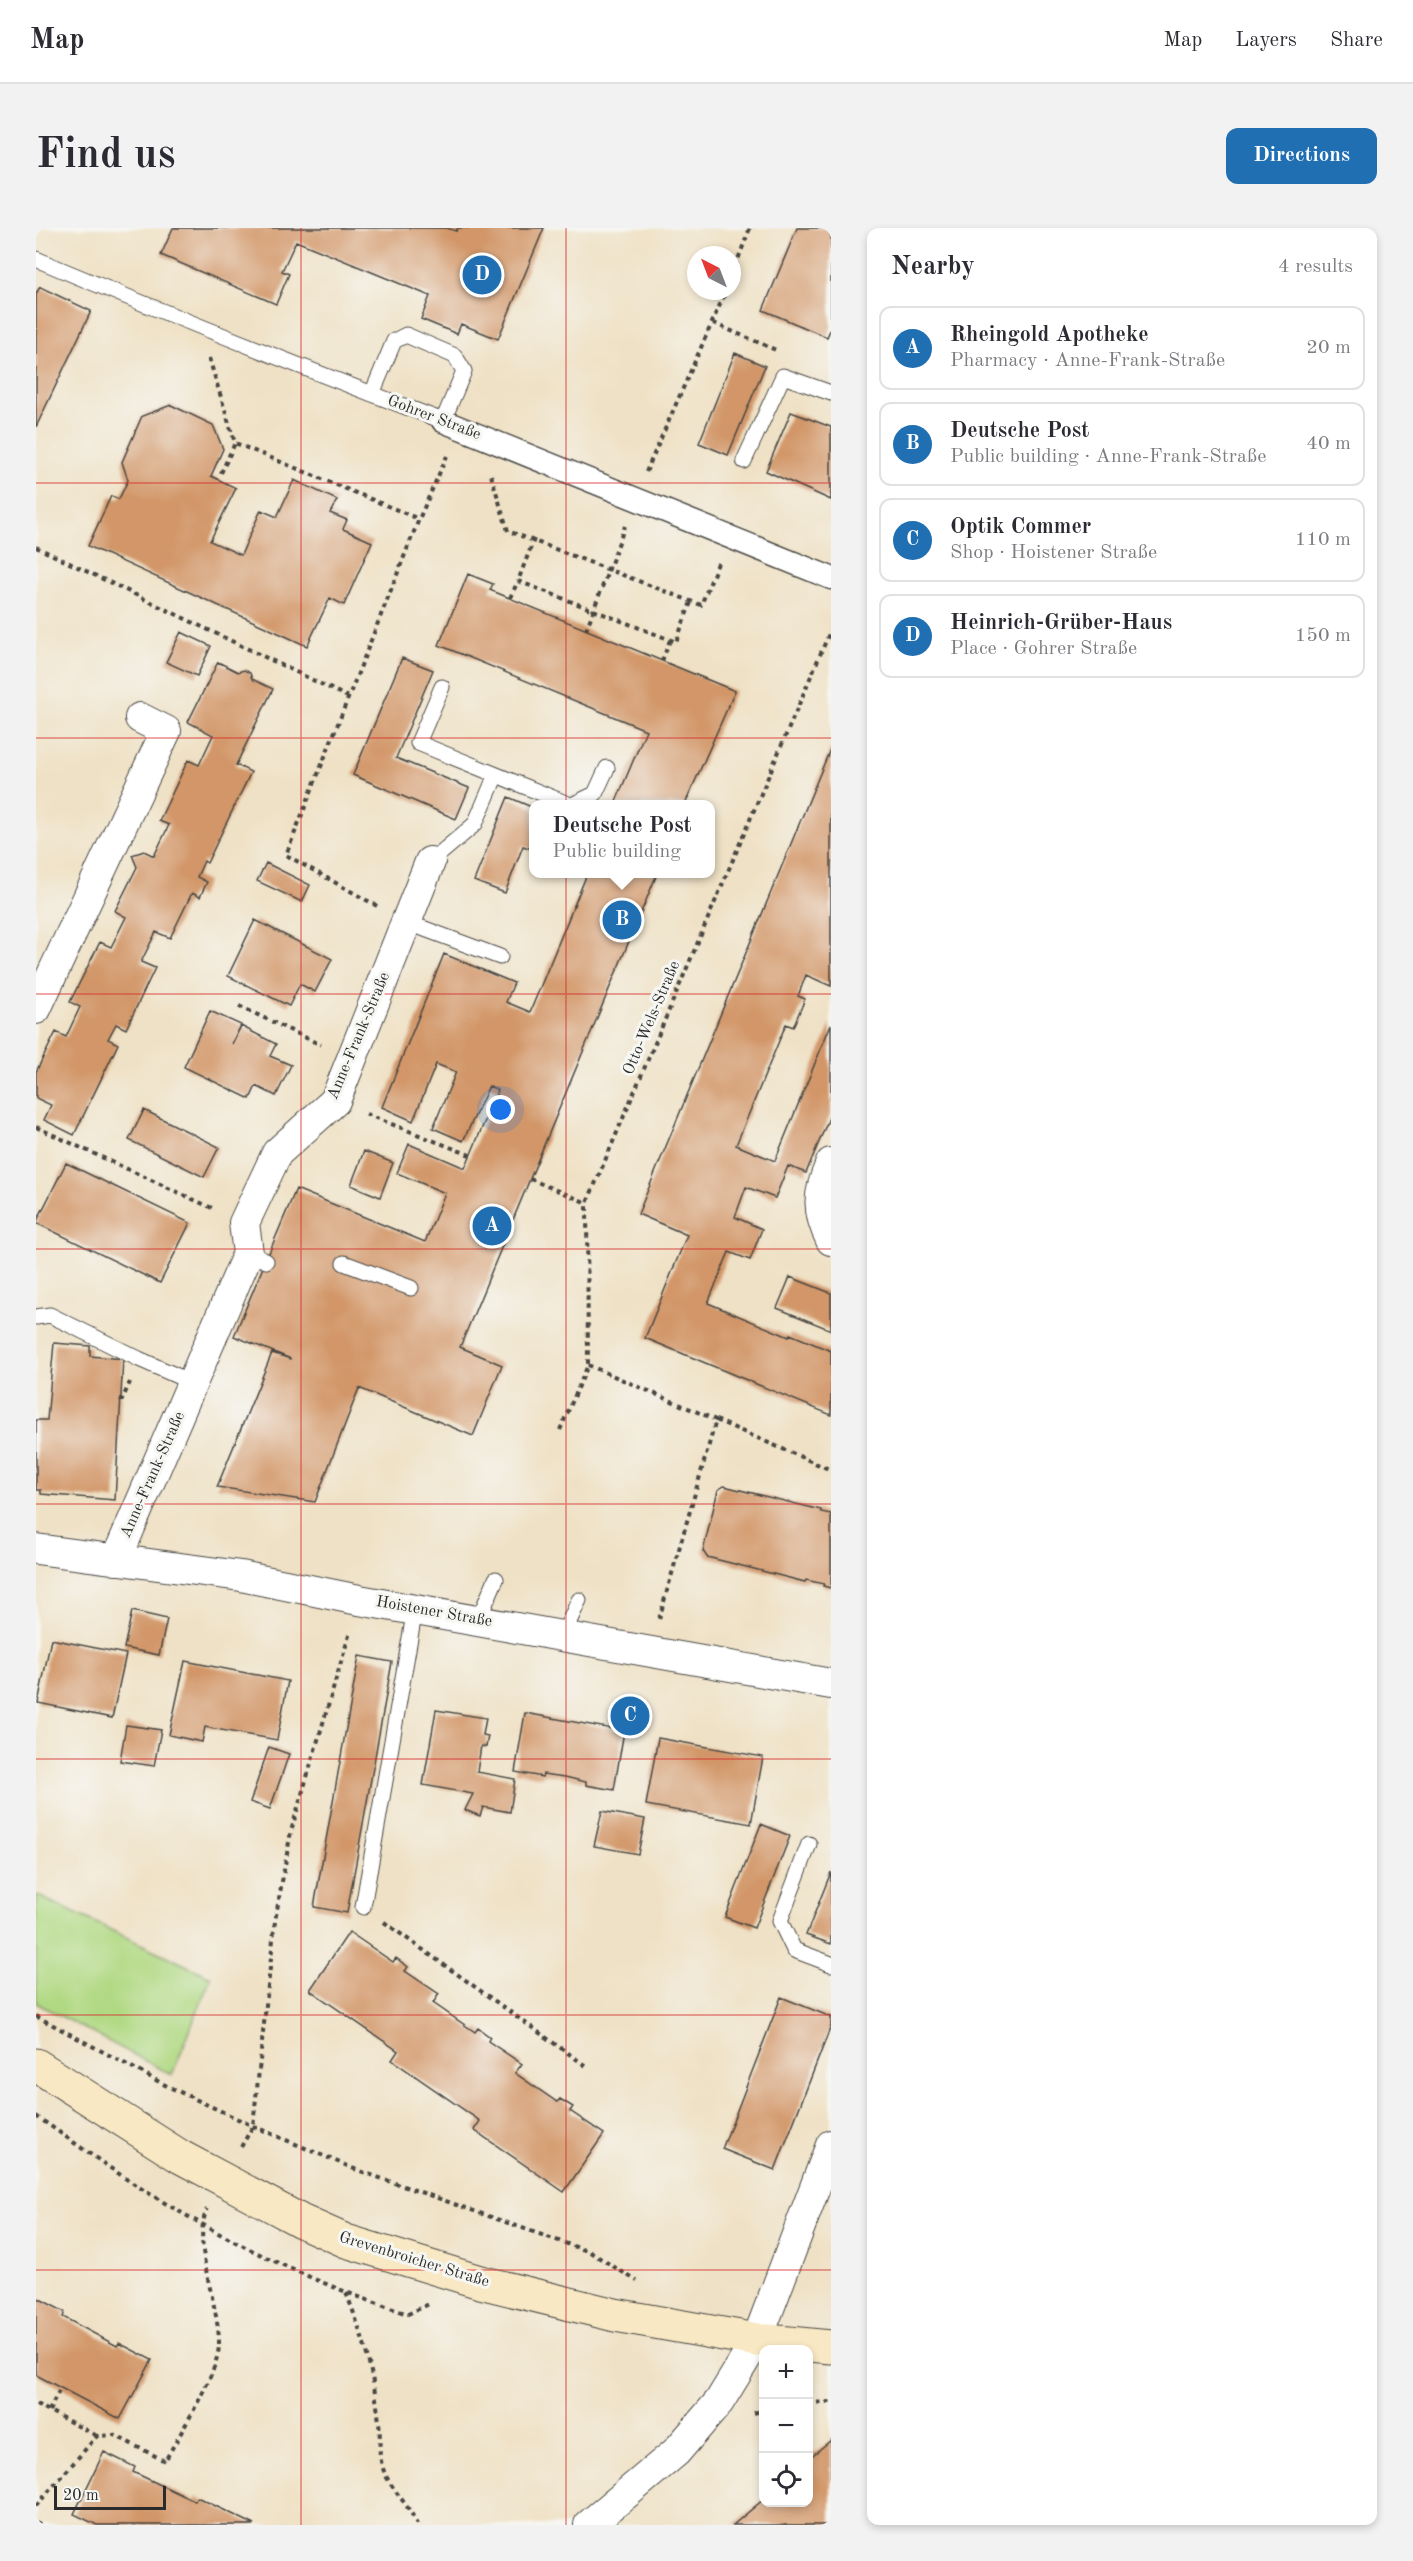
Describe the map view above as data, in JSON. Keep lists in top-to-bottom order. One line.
{"streets":{"main road":["Grevenbroicher Straße"],"street":["Gohrer Straße","Anne-Frank-Straße","Hoistener Straße"],"path":["Otto-Wels-Straße"]},"crossings":[["Anne-Frank-Straße","Hoistener Straße"]],"scale_bar":"20 m","north":"top left","page":{"header":"Map","nav":["Map","Layers","Share"],"buttons":"Directions","title":"Find us","heading":["Nearby","4 results"],"pins":["D","B","A","C"],"list":[{"mark":"A","name":"Rheingold Apotheke","note":"Pharmacy · Anne-Frank-Straße","value":"20 m"},{"mark":"B","name":"Deutsche Post","note":"Public building · Anne-Frank-Straße","value":"40 m"},{"mark":"C","name":"Optik Commer","note":"Shop · Hoistener Straße","value":"110 m"},{"mark":"D","name":"Heinrich-Grüber-Haus","note":"Place · Gohrer Straße","value":"150 m"}],"popup":["Deutsche Post","Public building"],"map_buttons":["+","−"],"scale":"20 m"}}
